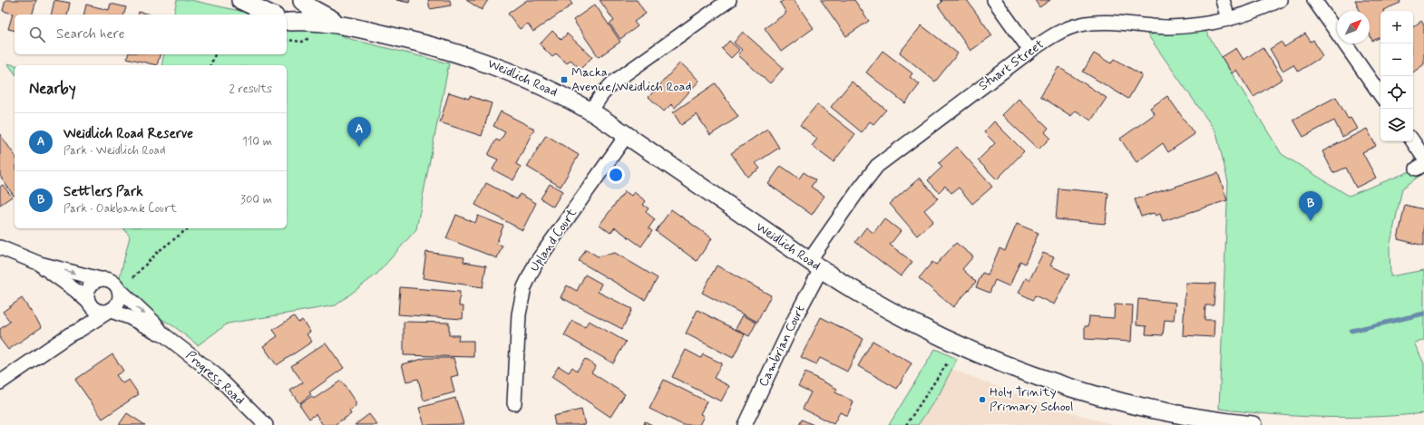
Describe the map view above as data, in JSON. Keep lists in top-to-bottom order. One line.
{"streets":{"street":["Stuart Street","Weidlich Road","Upland Court","Cambrian Court","Progress Road"]},"crossings":[["Stuart Street","Weidlich Road"],["Stuart Street","Cambrian Court"],["Weidlich Road","Upland Court"],["Weidlich Road","Cambrian Court"]],"places":{"transit":["Macka Avenue/Weidlich Road"],"other":["Holy Trinity Primary School"]},"north":"top right","page":{"map_buttons":["+","−"],"search":"Search here","heading":["Nearby","2 results"],"list":[{"mark":"A","name":"Weidlich Road Reserve","note":"Park · Weidlich Road","value":"110 m"},{"mark":"B","name":"Settlers Park","note":"Park · Oakbank Court","value":"300 m"}],"pins":["A","B"]}}
